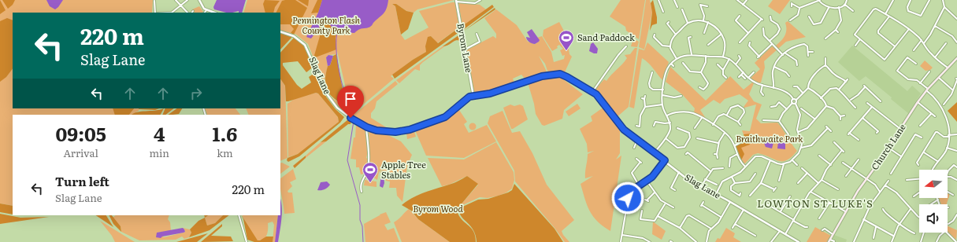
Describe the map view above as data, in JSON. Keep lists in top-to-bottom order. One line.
{"streets":{"main road":["Church Lane"],"street":["Byrom Lane","Slag Lane"]},"crossings":[["Byrom Lane","Slag Lane"]],"districts":["LOWTON ST LUKE'S"],"parks":["Pennington Flash County Park","Braithwaite Park","Byrom Wood"],"places":{"sports":["Sand Paddock","Apple Tree Stables"]},"north":"left","page":{"turn":["220 m","Slag Lane"],"eta":["09:05","Arrival","4","min","1.6","km"],"list":[{"name":"Turn left","note":"Slag Lane","value":"220 m"}]}}
